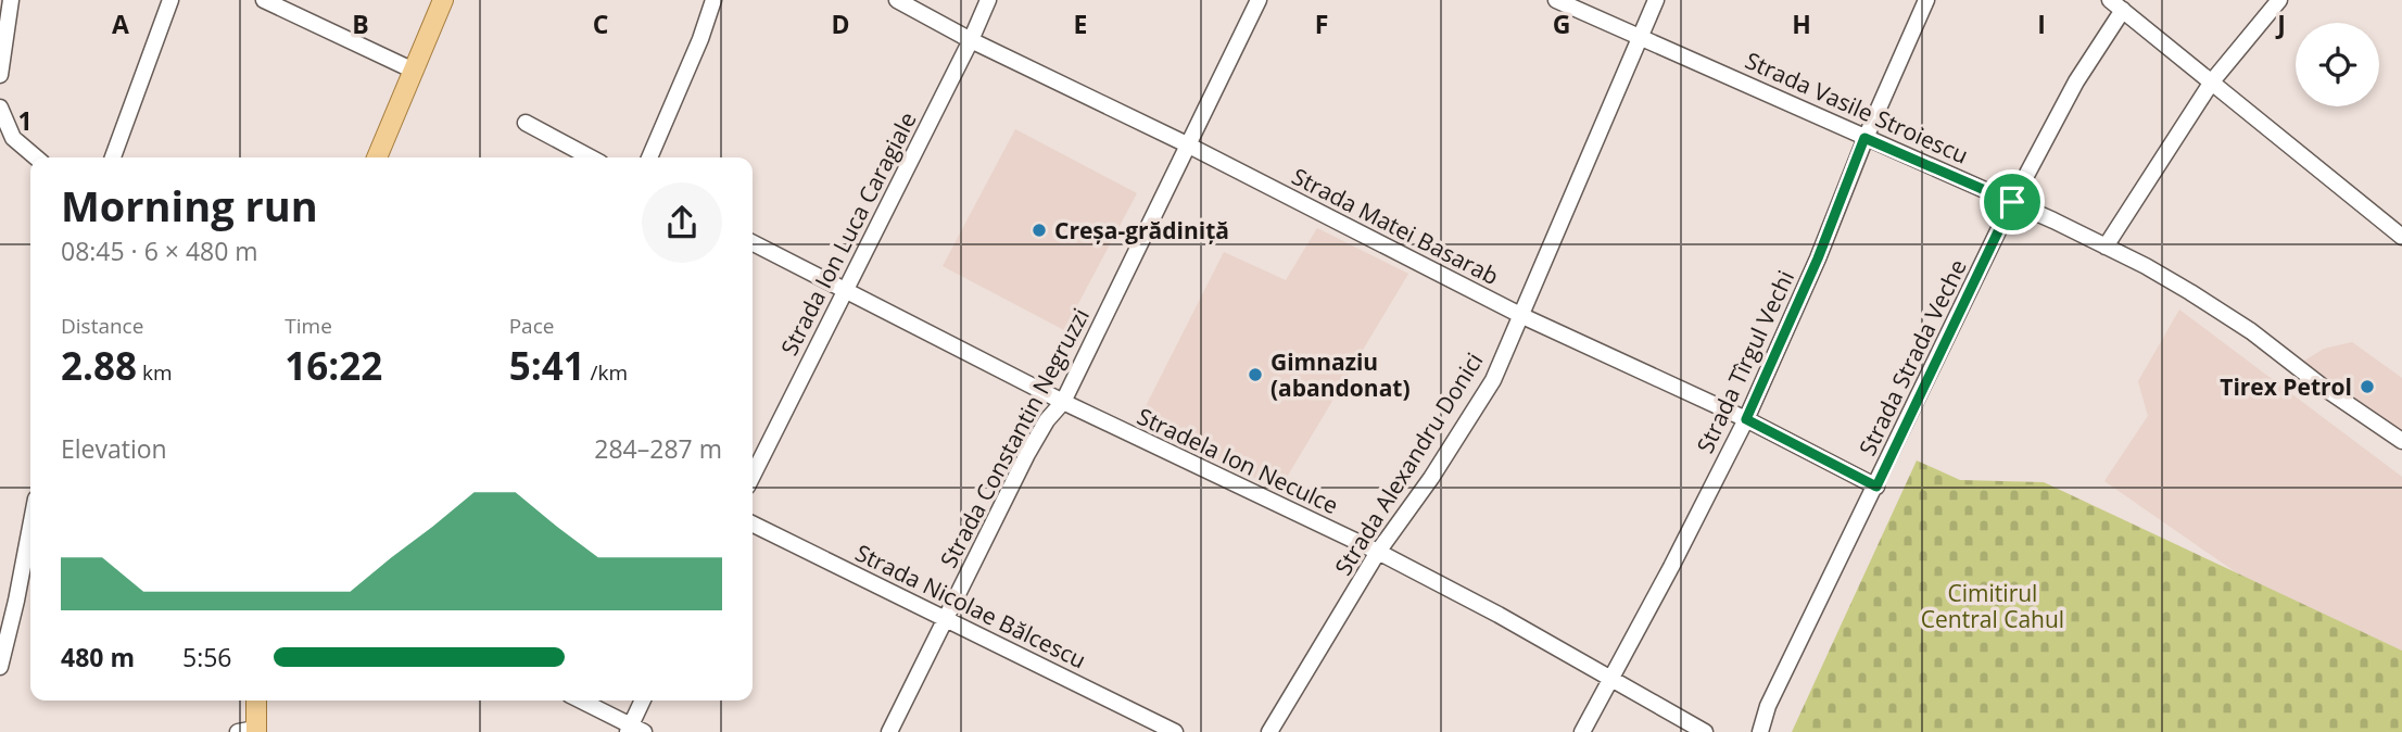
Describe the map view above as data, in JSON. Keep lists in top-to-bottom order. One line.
{"streets":{"street":["Strada Vasile Stroiescu","Strada Matei Basarab","Strada Ion Luca Caragiale","Strada Strada Veche","Strada Tîrgul Vechi","Strada Constantin Negruzzi","Stradela Ion Neculce","Strada Alexandru Donici","Strada Nicolae Bălcescu"]},"crossings":[["Strada Vasile Stroiescu","Strada Strada Veche"],["Strada Vasile Stroiescu","Strada Tîrgul Vechi"],["Strada Vasile Stroiescu","Strada Alexandru Donici"],["Strada Matei Basarab","Strada Ion Luca Caragiale"],["Strada Matei Basarab","Strada Strada Veche"],["Strada Matei Basarab","Strada Tîrgul Vechi"],["Strada Matei Basarab","Strada Constantin Negruzzi"],["Strada Matei Basarab","Strada Alexandru Donici"],["Strada Ion Luca Caragiale","Stradela Ion Neculce"],["Strada Tîrgul Vechi","Stradela Ion Neculce"],["Strada Constantin Negruzzi","Stradela Ion Neculce"],["Strada Constantin Negruzzi","Strada Nicolae Bălcescu"],["Stradela Ion Neculce","Strada Alexandru Donici"]],"parks":["Cimitirul Central Cahul"],"places":["Creșa-grădiniță","Gimnaziu (abandonat)","Tirex Petrol"],"page":{"heading":["Morning run","08:45 · 6 × 480 m"],"stats":[["Distance","2.88 km"],["Time","16:22"],["Pace","5:41 /km"]],"chart":["Elevation","284–287 m"],"list":[{"name":"480 m","note":"5:56"}]},"grid":{"columns":["A","B","C","D","E","F","G","H","I","J"],"rows":["1"]}}
